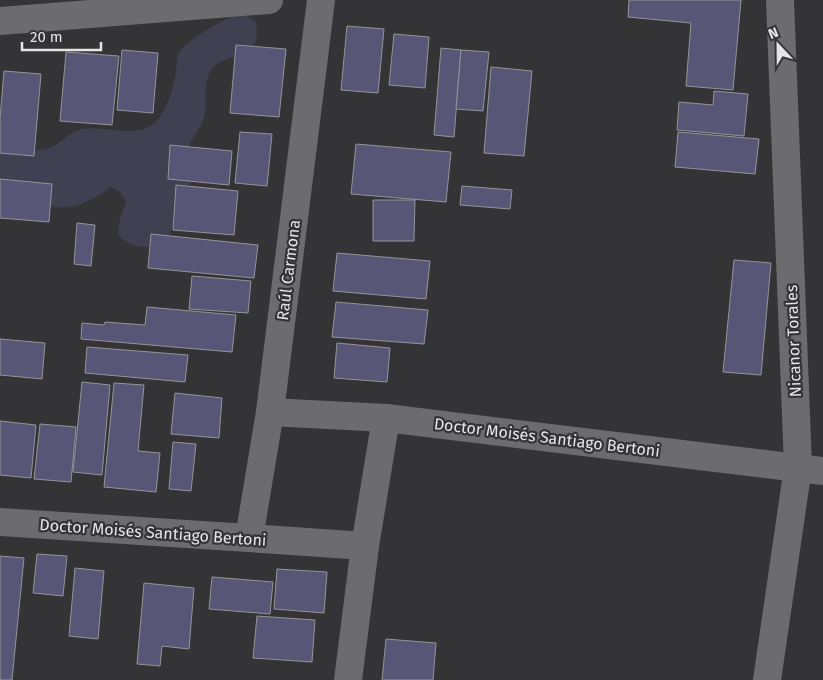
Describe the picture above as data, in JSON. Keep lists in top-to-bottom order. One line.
{"streets":{"street":["Raúl Carmona","Nicanor Torales","Doctor Moisés Santiago Bertoni"]},"crossings":[["Raúl Carmona","Doctor Moisés Santiago Bertoni"],["Nicanor Torales","Doctor Moisés Santiago Bertoni"]],"scale_bar":"20 m","north":"top"}
